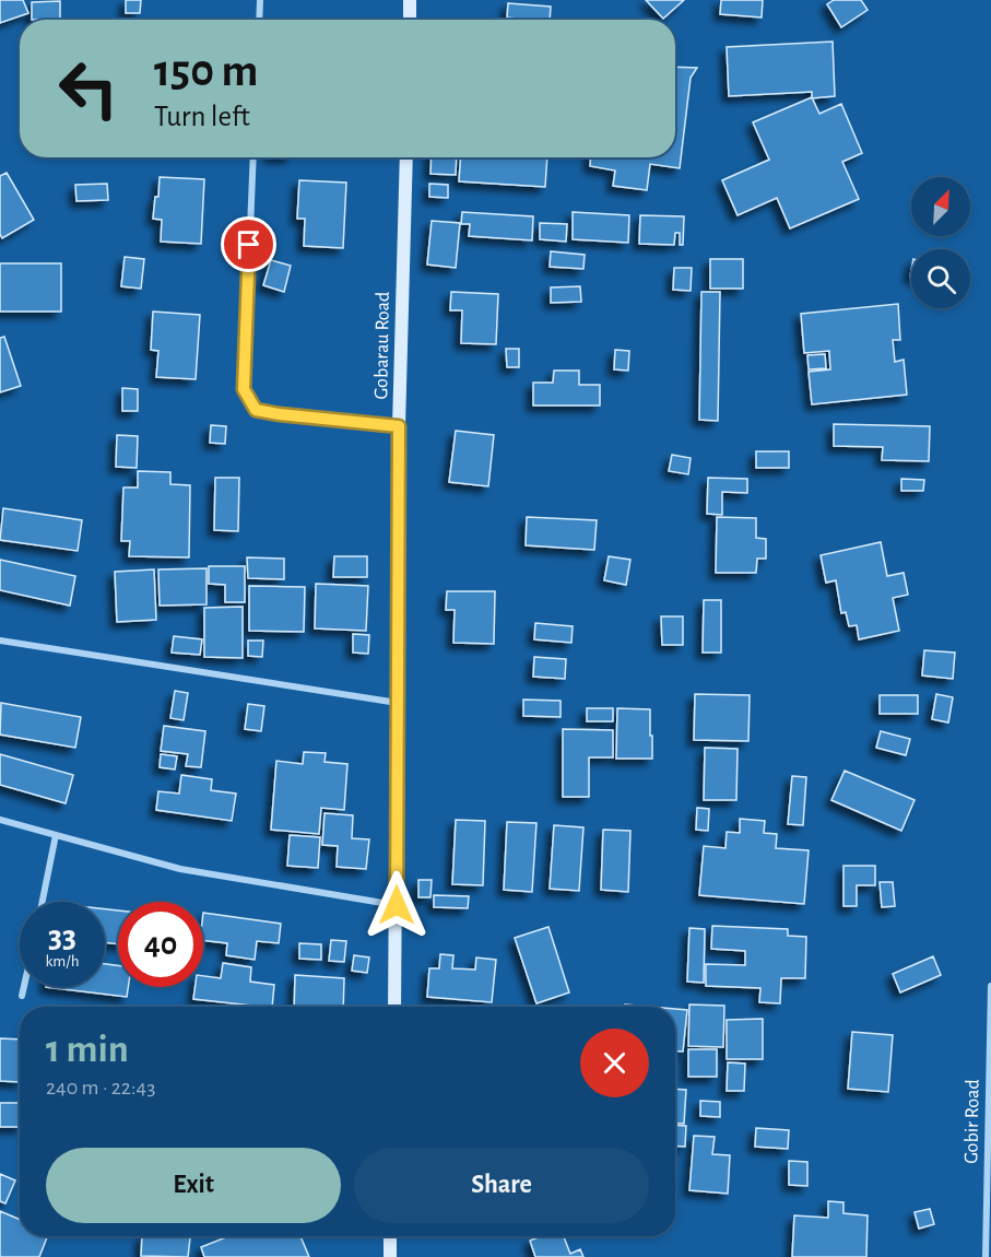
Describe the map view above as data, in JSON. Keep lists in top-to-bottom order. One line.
{"streets":{"street":["Gobarau Road","Gobir Road"]},"north":"top right","page":{"turn":["150 m","Turn left"],"speed":"33 km/h","limit":"40","heading":["1 min","240 m · 22:43"],"buttons":["Exit","Share"]}}
